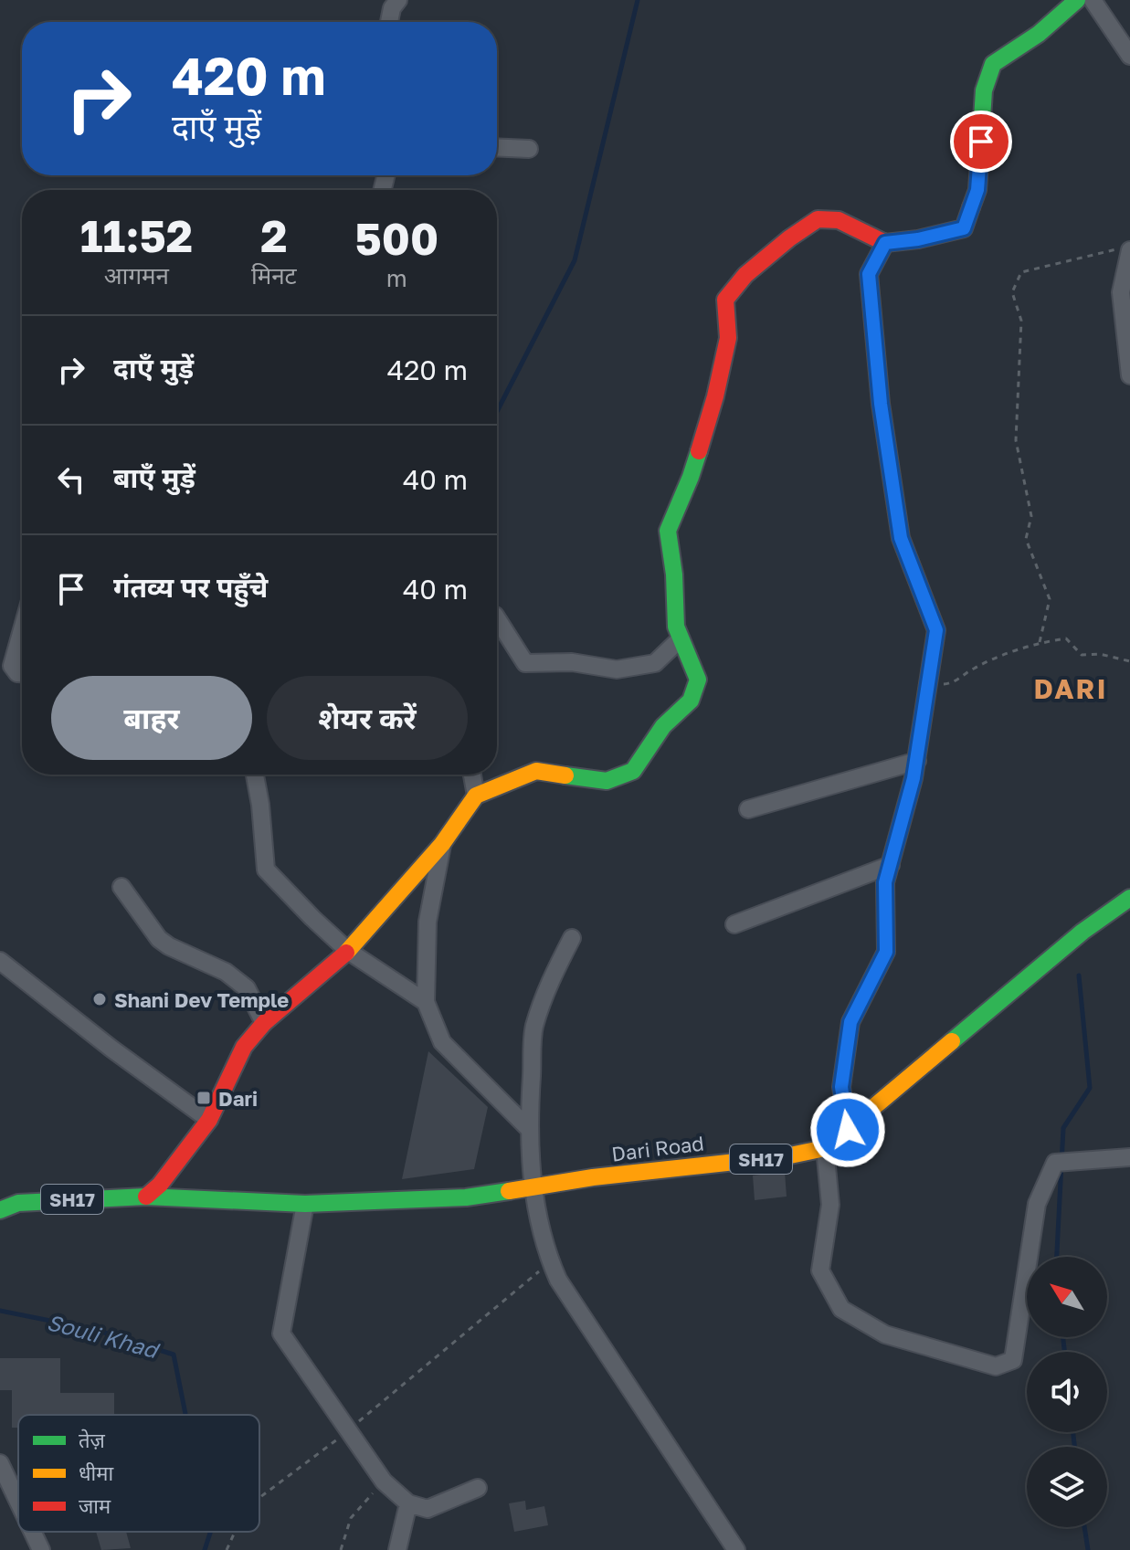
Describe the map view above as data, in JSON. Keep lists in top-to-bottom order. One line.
{"streets":{"street":["Dari Road","SH17"]},"crossings":[["Dari Road","SH17"]],"districts":["DARI"],"water":["Souli Khad"],"places":{"other":["Shani Dev Temple"],"transit":["Dari"]},"legend":["तेज़","धीमा","जाम"],"north":"top left","page":{"turn":["420 m","दाएँ मुड़ें"],"eta":["11:52","आगमन","2","मिनट","500","m"],"list":[{"name":"दाएँ मुड़ें","value":"420 m"},{"name":"बाएँ मुड़ें","value":"40 m"},{"name":"गंतव्य पर पहुँचे","value":"40 m"}],"buttons":["बाहर","शेयर करें"]}}
